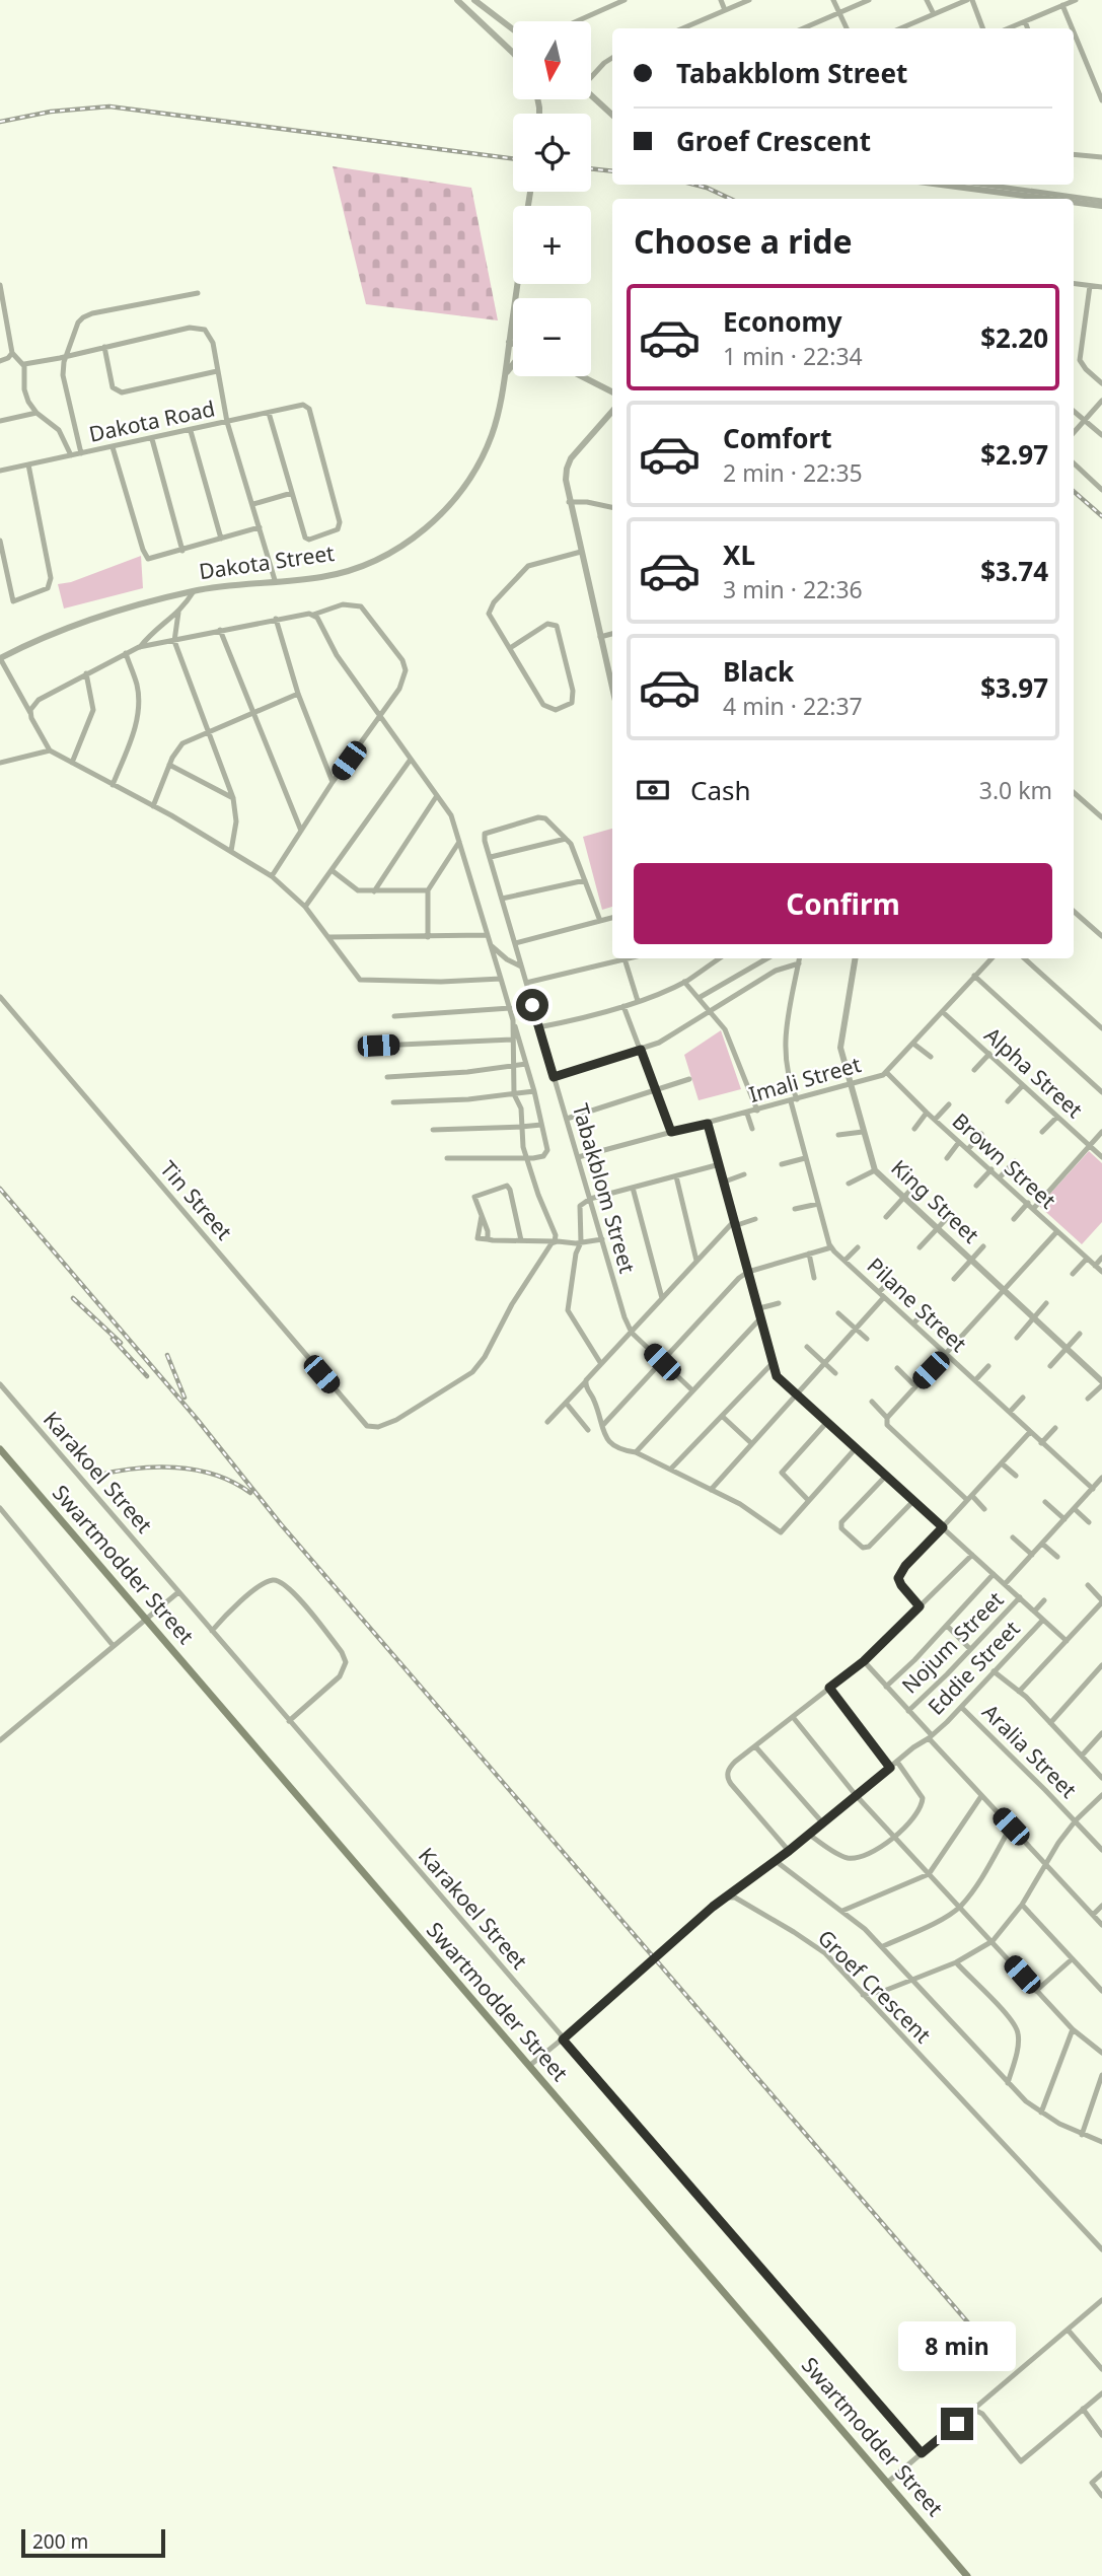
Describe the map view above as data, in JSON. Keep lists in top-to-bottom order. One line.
{"streets":{"main road":["Swartmodder Street"],"street":["Dakota Road","Dakota Street","Alpha Street","Imali Street","Brown Street","Tabakblom Street","Tin Street","King Street","Pilane Street","Karakoel Street","Nojum Street","Eddie Street","Aralia Street","Groef Crescent"]},"crossings":[["Alpha Street","Imali Street"],["Imali Street","Brown Street"],["Imali Street","Tabakblom Street"],["Imali Street","King Street"],["Imali Street","Pilane Street"],["Eddie Street","Aralia Street"],["Eddie Street","Groef Crescent"]],"scale_bar":"200 m","north":"bottom","page":{"map_buttons":["+","−"],"banner":["Tabakblom Street","Groef Crescent"],"heading":"Choose a ride","list":[{"name":"Economy","note":"1 min · 22:34","value":"$2.20"},{"name":"Comfort","note":"2 min · 22:35","value":"$2.97"},{"name":"XL","note":"3 min · 22:36","value":"$3.74"},{"name":"Black","note":"4 min · 22:37","value":"$3.97"}],"pay":["Cash","3.0 km"],"buttons":"Confirm","bubble":"8 min","scale":"200 m"}}
